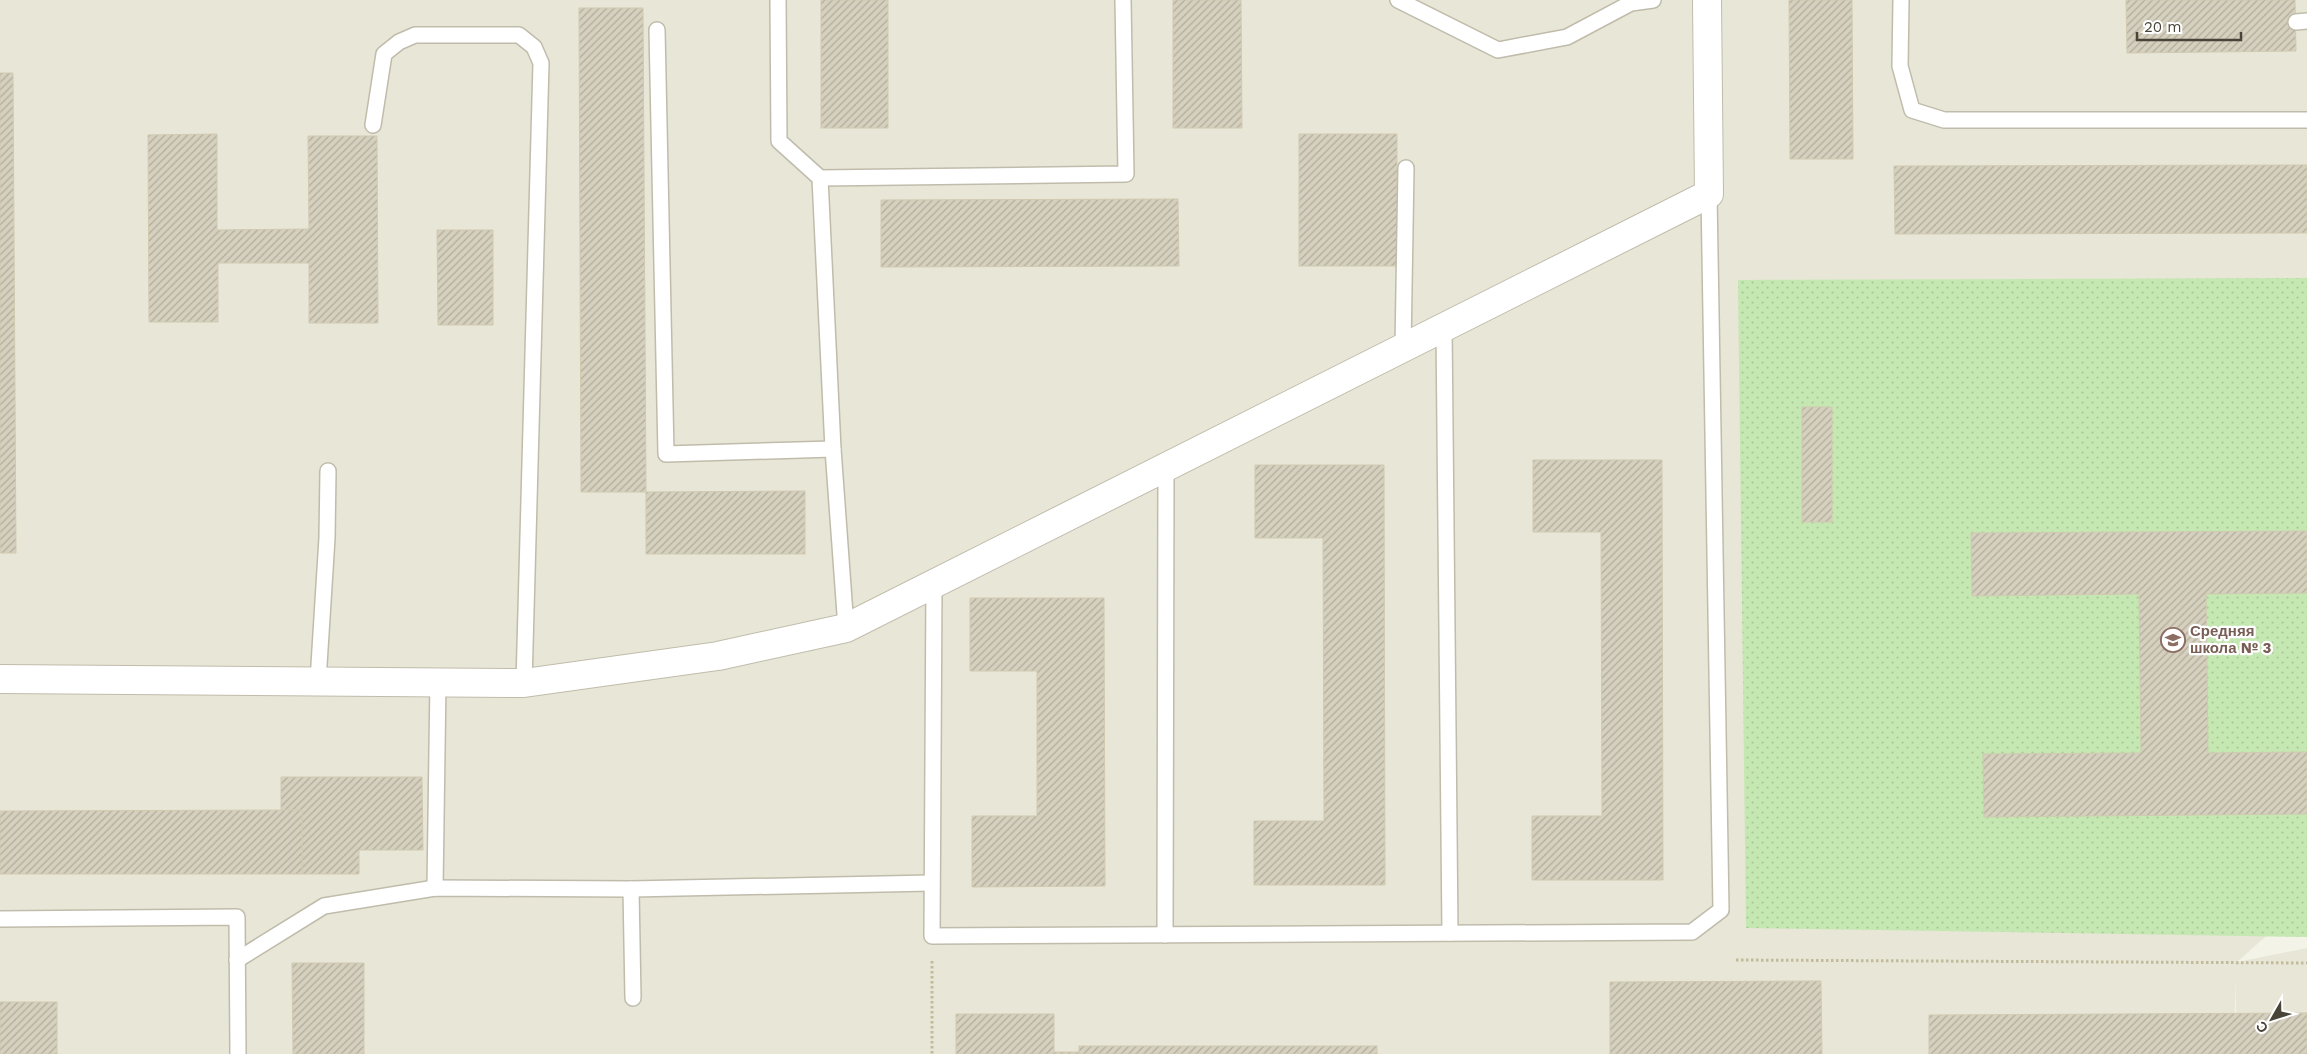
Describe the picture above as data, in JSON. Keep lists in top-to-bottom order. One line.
{"places":{"school or university":["Средняя школа № 3"]},"scale_bar":"20 m","north":"bottom left"}
